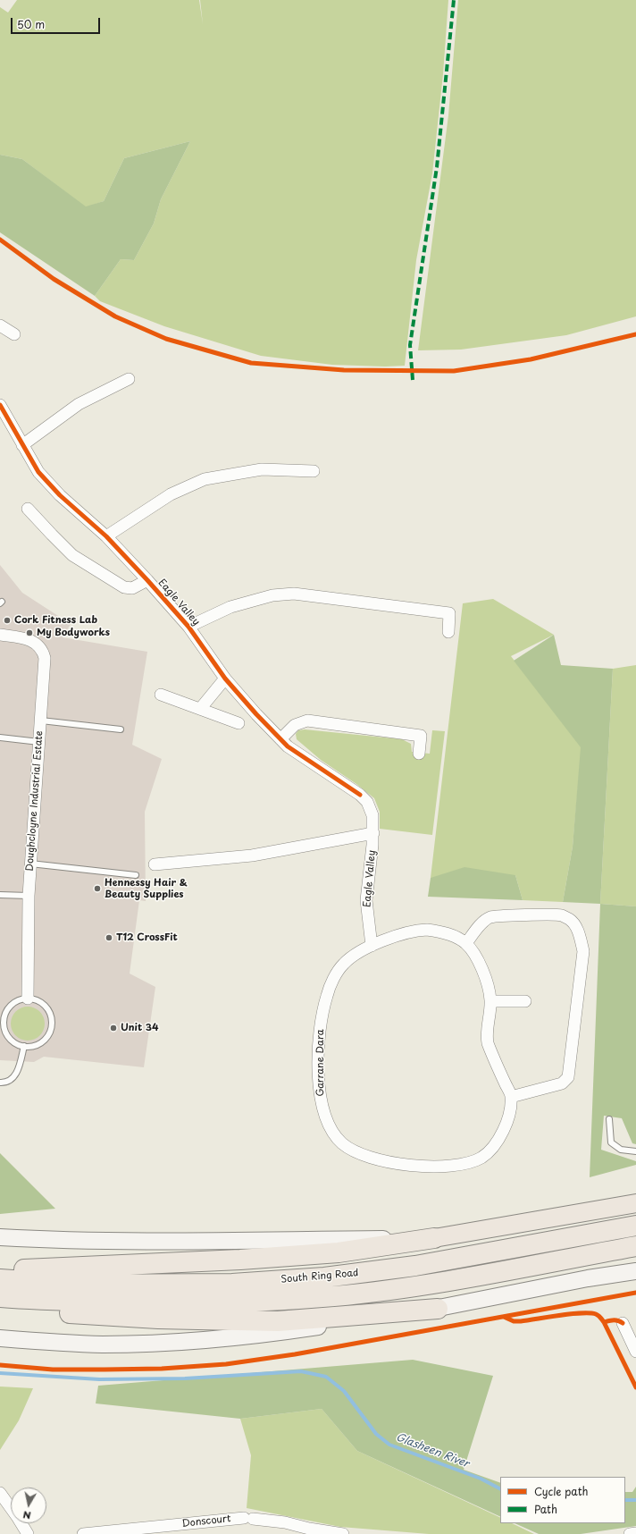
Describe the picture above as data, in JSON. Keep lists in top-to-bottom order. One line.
{"streets":{"highway":["South Ring Road"],"street":["Eagle Valley","Doughcloyne Industrial Estate","Garrane Dara","Donscourt"]},"crossings":[["Eagle Valley","Garrane Dara"]],"water":["Glasheen River"],"places":["Cork Fitness Lab","My Bodyworks","Hennessy Hair & Beauty Supplies","T12 CrossFit","Unit 34"],"legend":["Cycle path","Path"],"scale_bar":"50 m","north":"bottom"}
